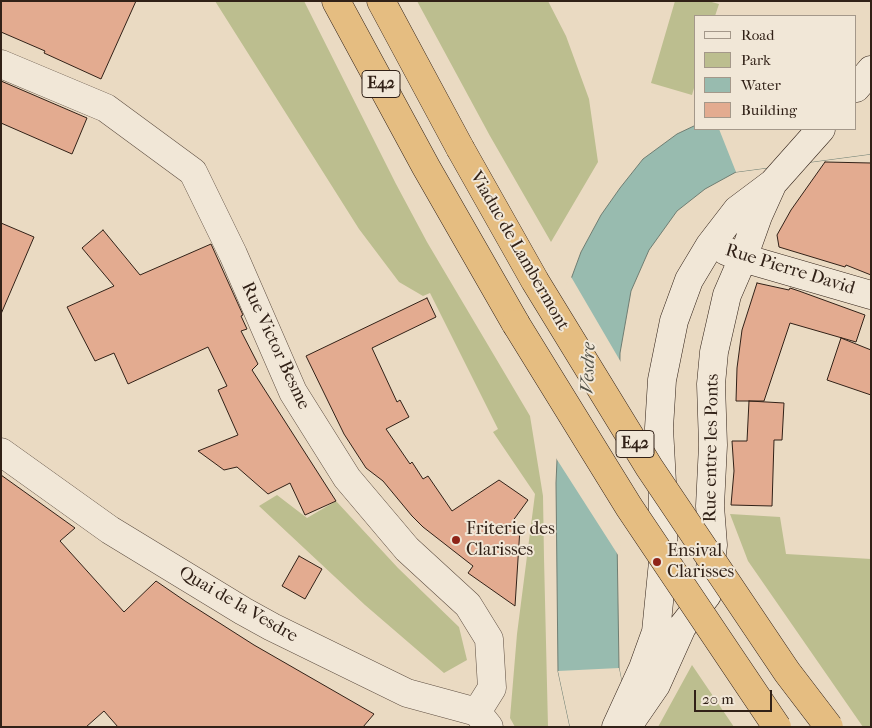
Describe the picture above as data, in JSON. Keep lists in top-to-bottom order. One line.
{"streets":{"highway":["E42","Viaduc de Lambermont"],"street":["Rue Pierre David","Rue Victor Besme","Rue entre les Ponts","Quai de la Vesdre"]},"crossings":[["Rue Pierre David","Rue entre les Ponts"],["Rue Victor Besme","Quai de la Vesdre"]],"water":["Vesdre"],"places":["Friterie des Clarisses","Ensival Clarisses"],"legend":["Road","Park","Water","Building"],"scale_bar":"20 m"}
